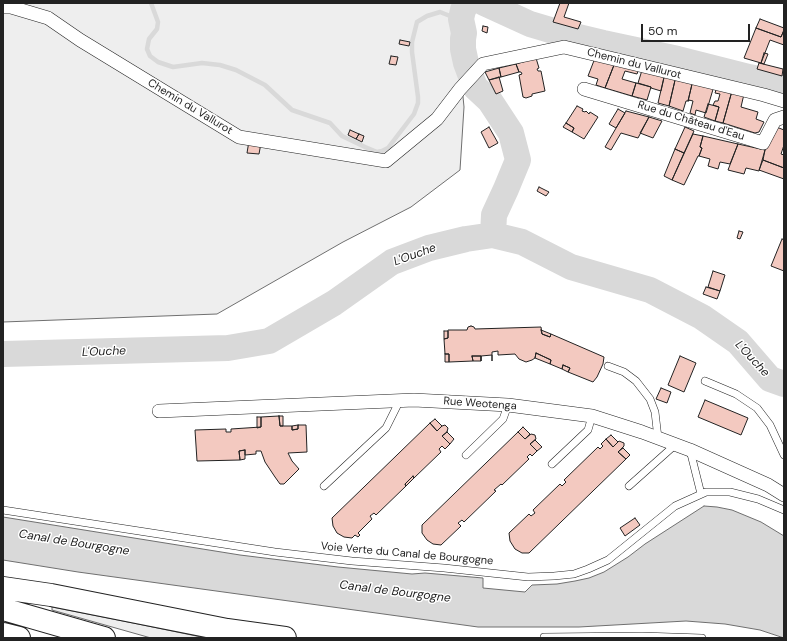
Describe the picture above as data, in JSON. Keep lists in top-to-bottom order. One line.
{"streets":{"street":["Chemin du Vallurot","Rue du Château d'Eau","Rue Weotenga"],"lane":["Voie Verte du Canal de Bourgogne"]},"water":["L'Ouche","Canal de Bourgogne"],"scale_bar":"50 m"}
